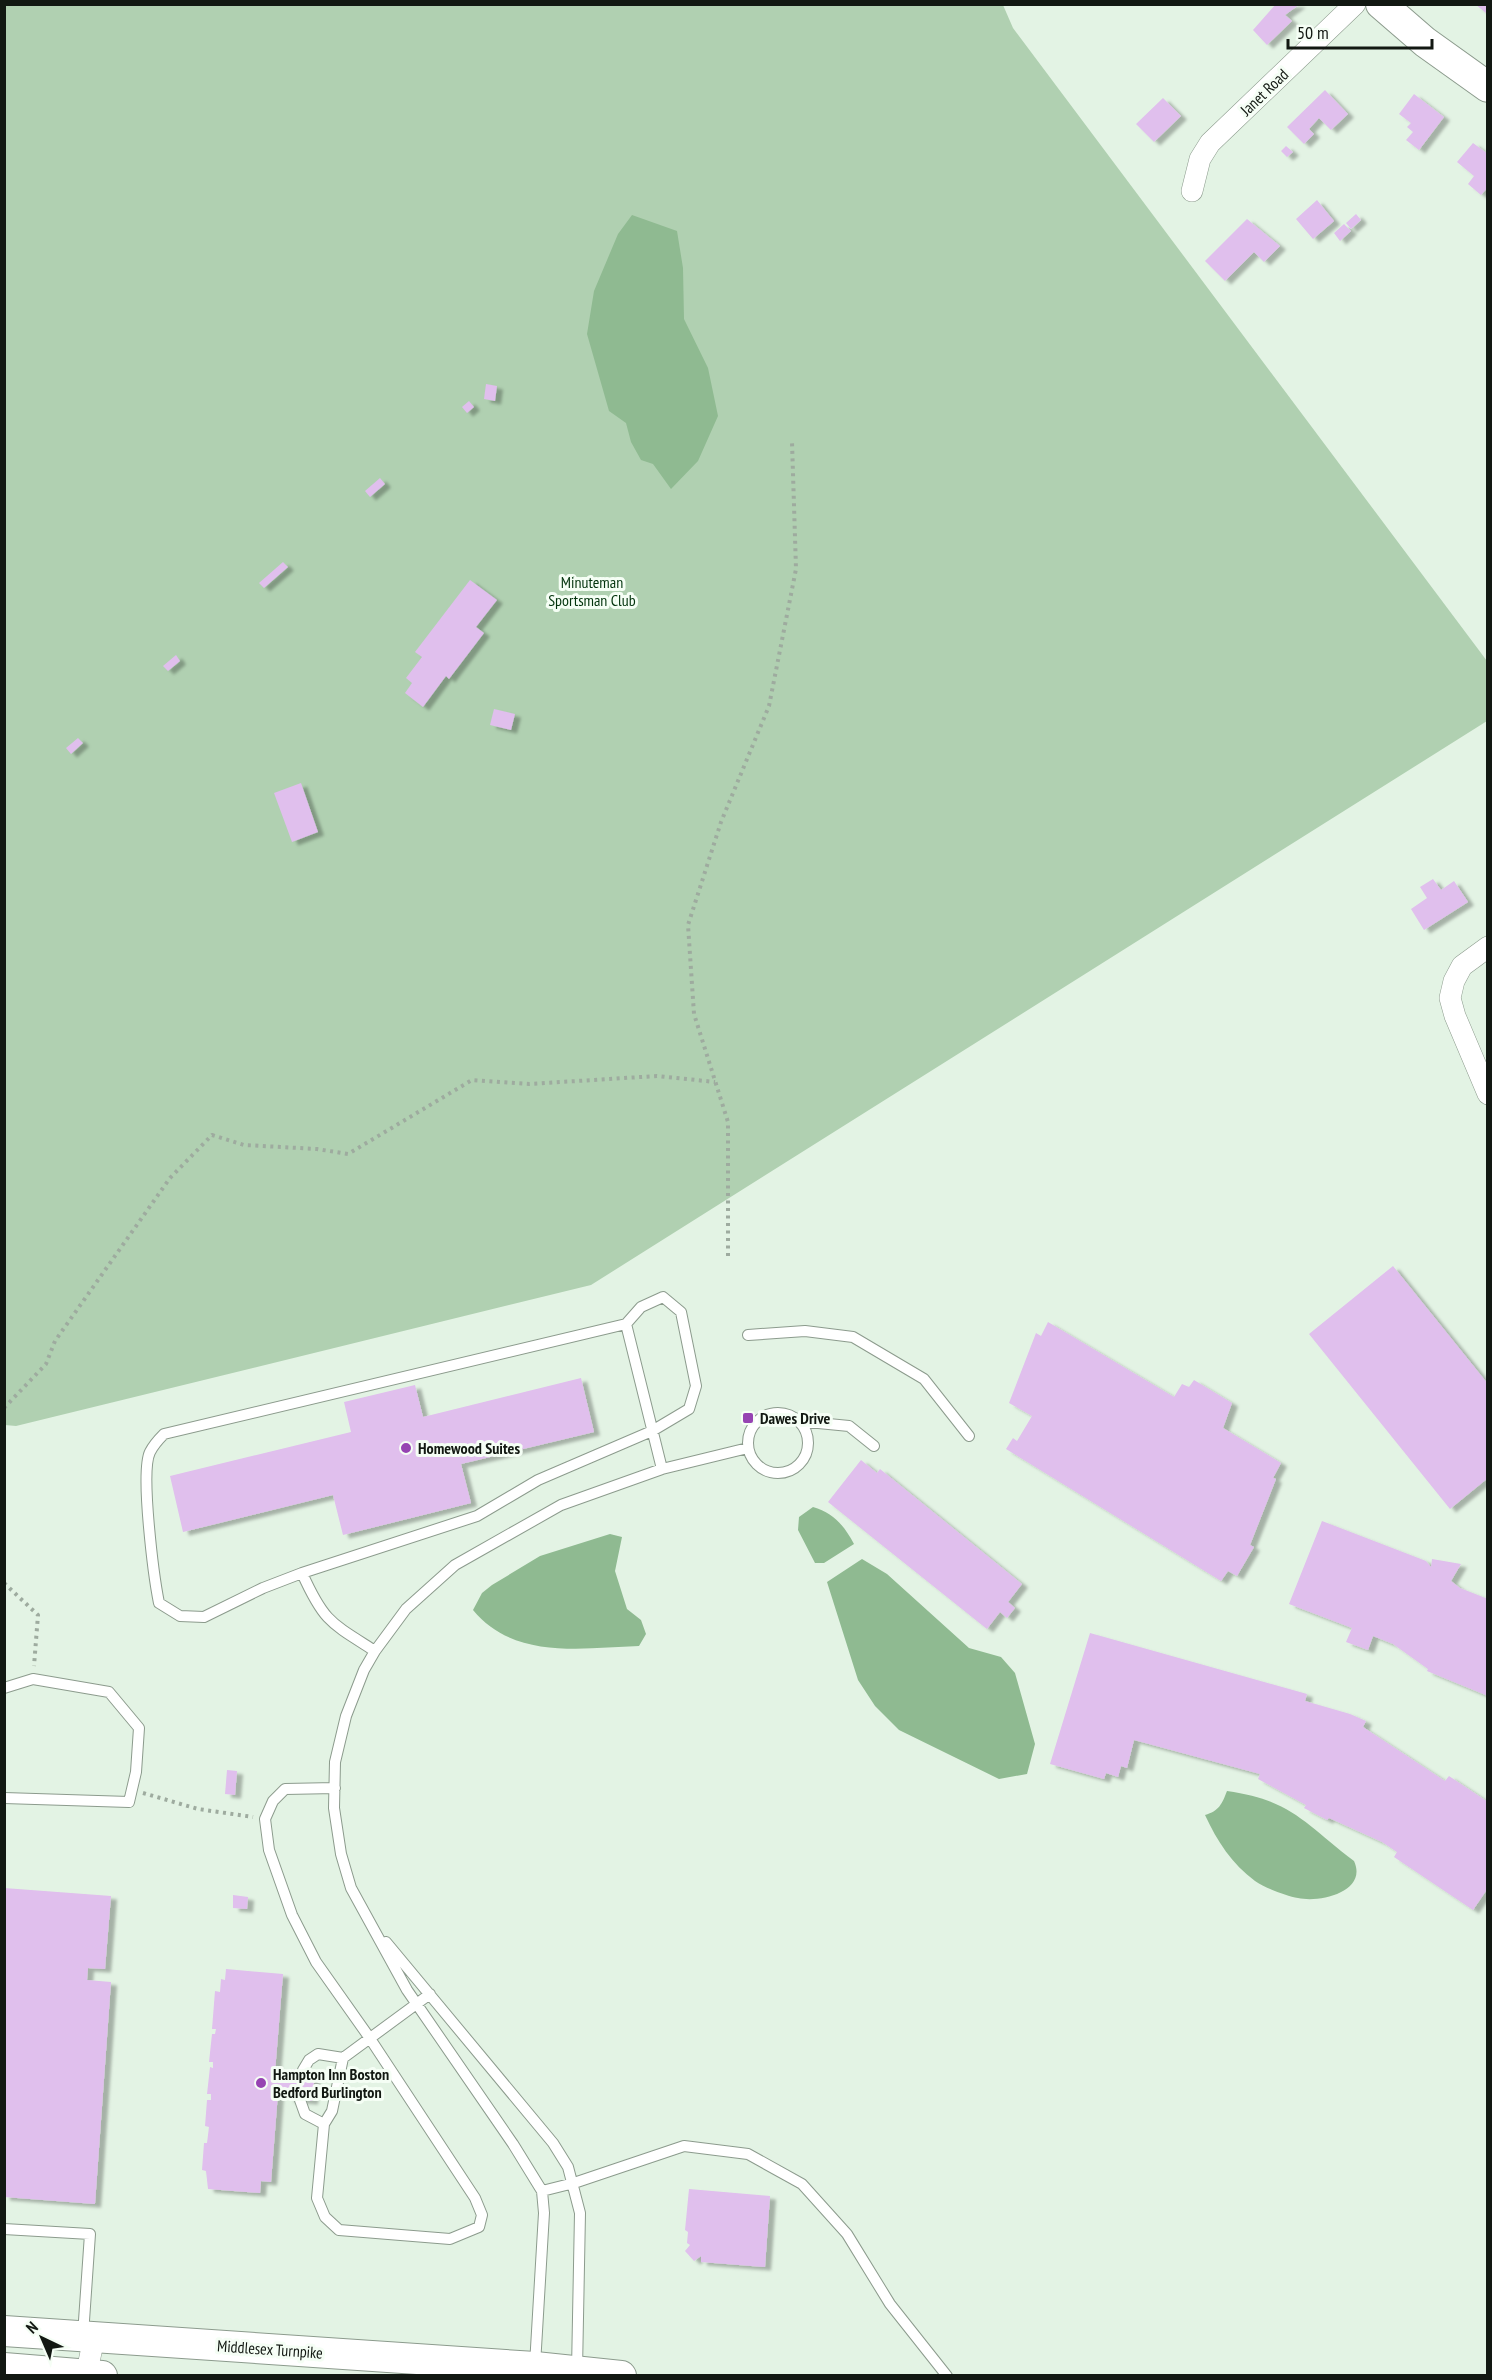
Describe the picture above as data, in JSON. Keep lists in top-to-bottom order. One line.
{"streets":{"main road":["Middlesex Turnpike"],"street":["Janet Road"]},"parks":["Minuteman Sportsman Club"],"places":{"transit":["Dawes Drive"],"other":["Homewood Suites","Hampton Inn Boston Bedford Burlington"]},"scale_bar":"50 m","north":"top left"}
